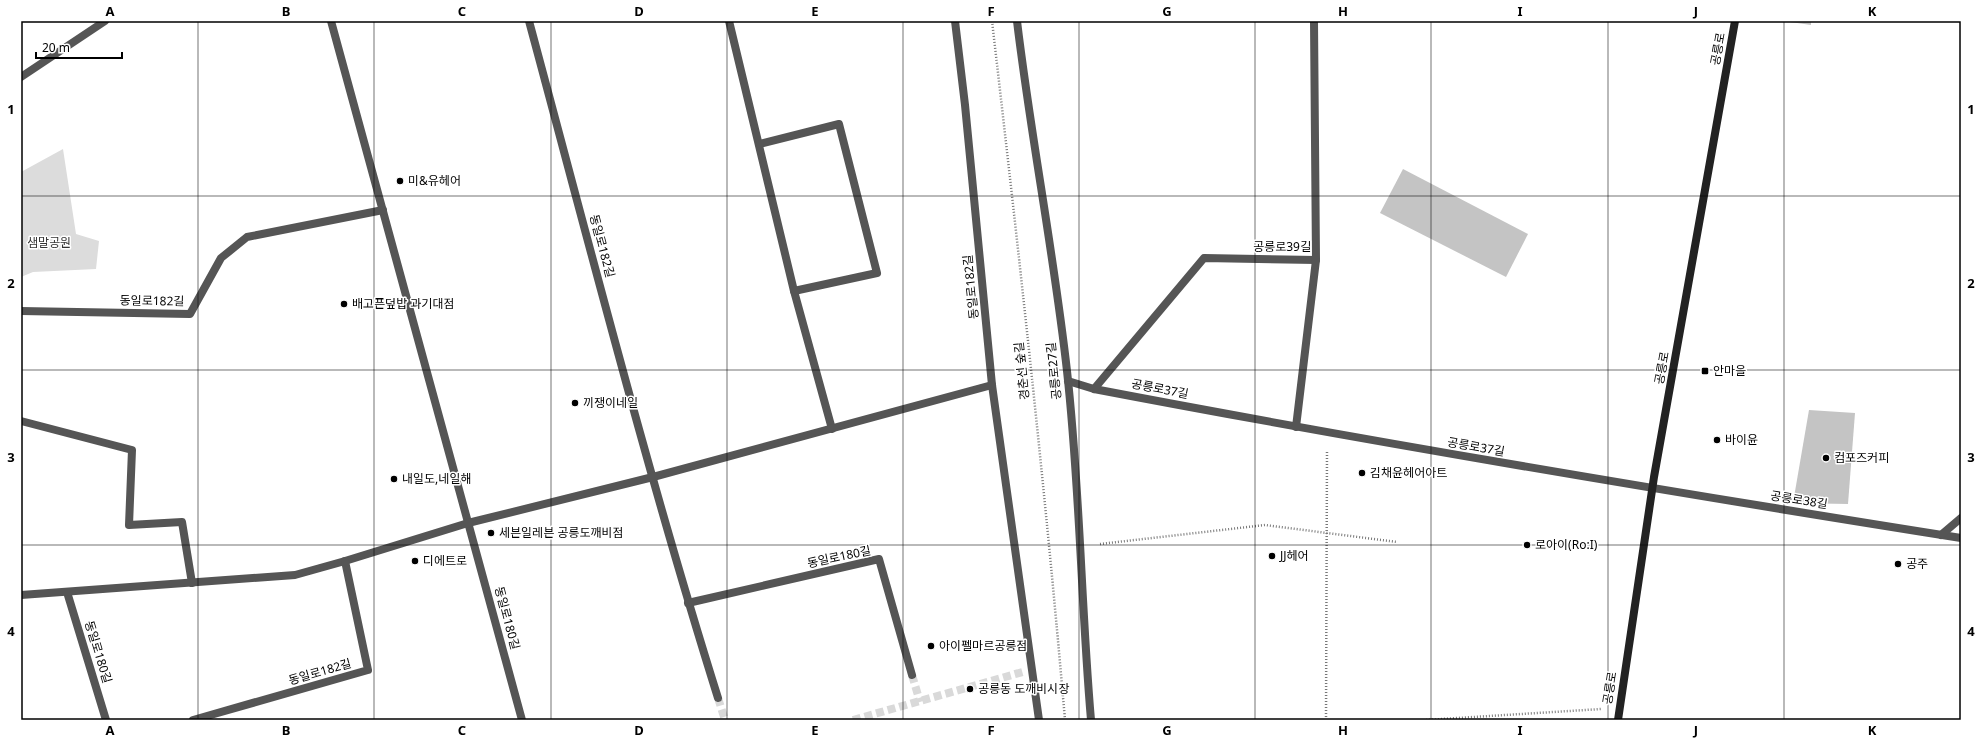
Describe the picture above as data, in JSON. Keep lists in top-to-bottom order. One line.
{"streets":{"street":["공릉로","동일로182길","공릉로39길","공릉로27길","공릉로37길","공릉로38길","동일로180길"],"path":["경춘선 숲길"]},"crossings":[["공릉로","공릉로37길"],["공릉로","공릉로38길"],["공릉로39길","공릉로37길"],["공릉로27길","공릉로37길"],["공릉로37길","공릉로38길"]],"parks":["샘말공원"],"places":{"other":["미&유헤어","배고픈덮밥 과기대점","끼쟁이네일","바이윤","컴포즈커피","김채윤헤어아트","내일도,네일해","세븐일레븐 공릉도깨비점","로아이(Ro:I)","JJ헤어","디에트로","공주","아이펠마르공릉점","공릉동 도깨비시장"],"transit":["안마을"]},"scale_bar":"20 m","grid":{"columns":["A","B","C","D","E","F","G","H","I","J","K"],"rows":["1","2","3","4"]}}
